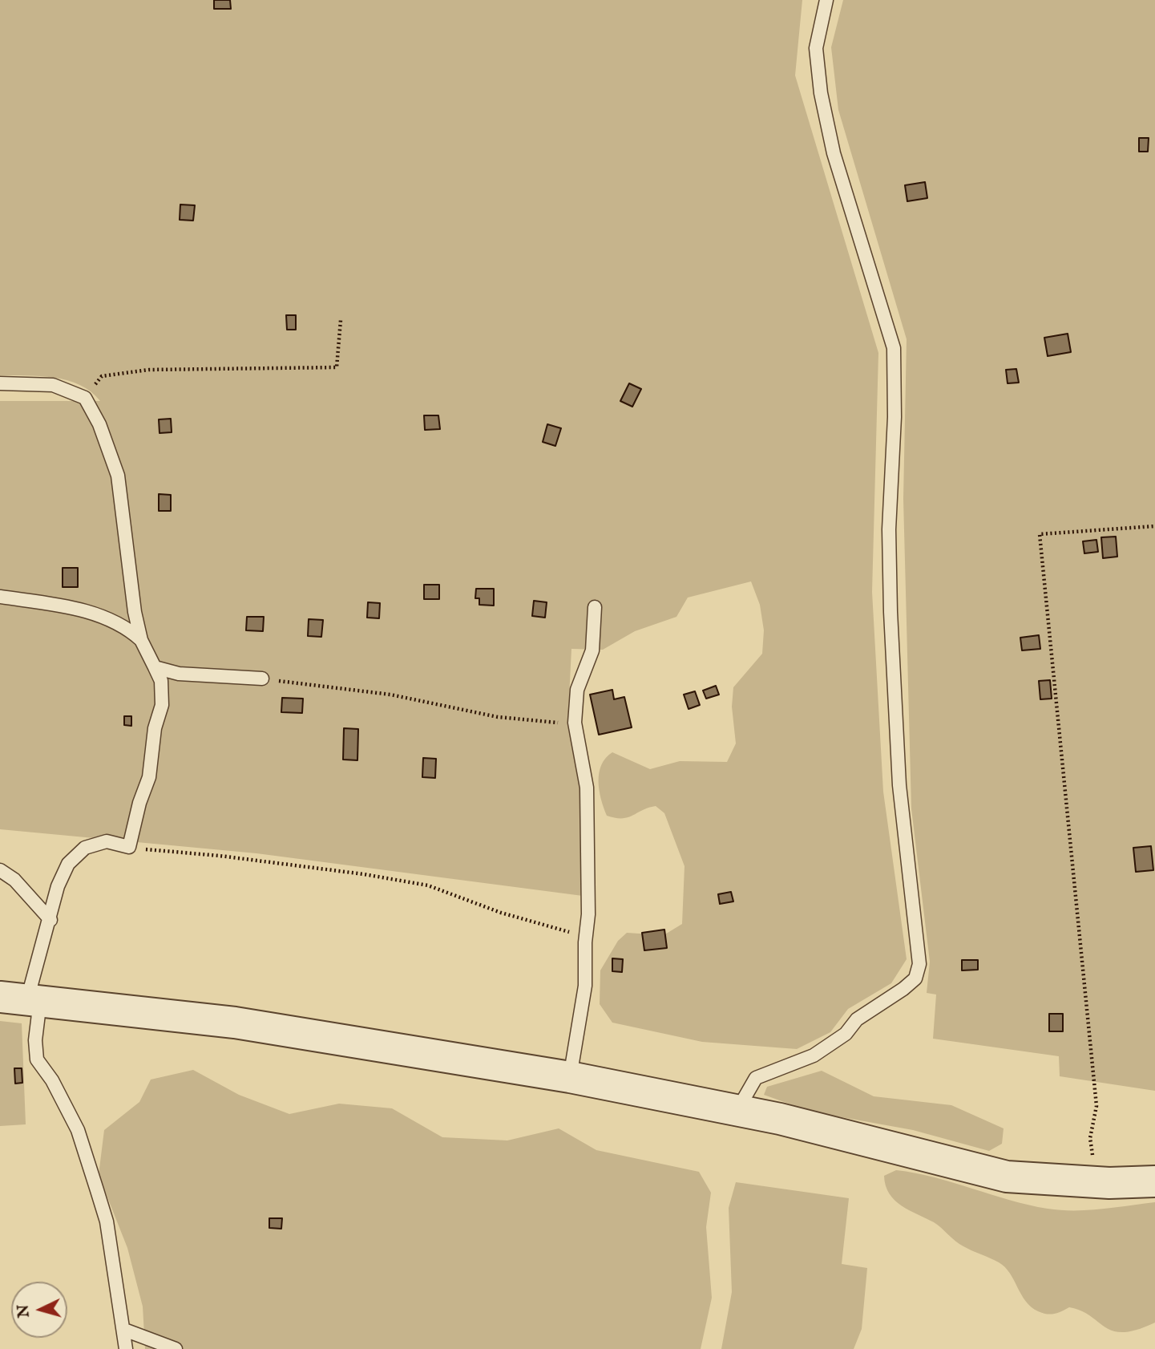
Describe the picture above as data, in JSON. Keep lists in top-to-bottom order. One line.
{"north":"left"}
